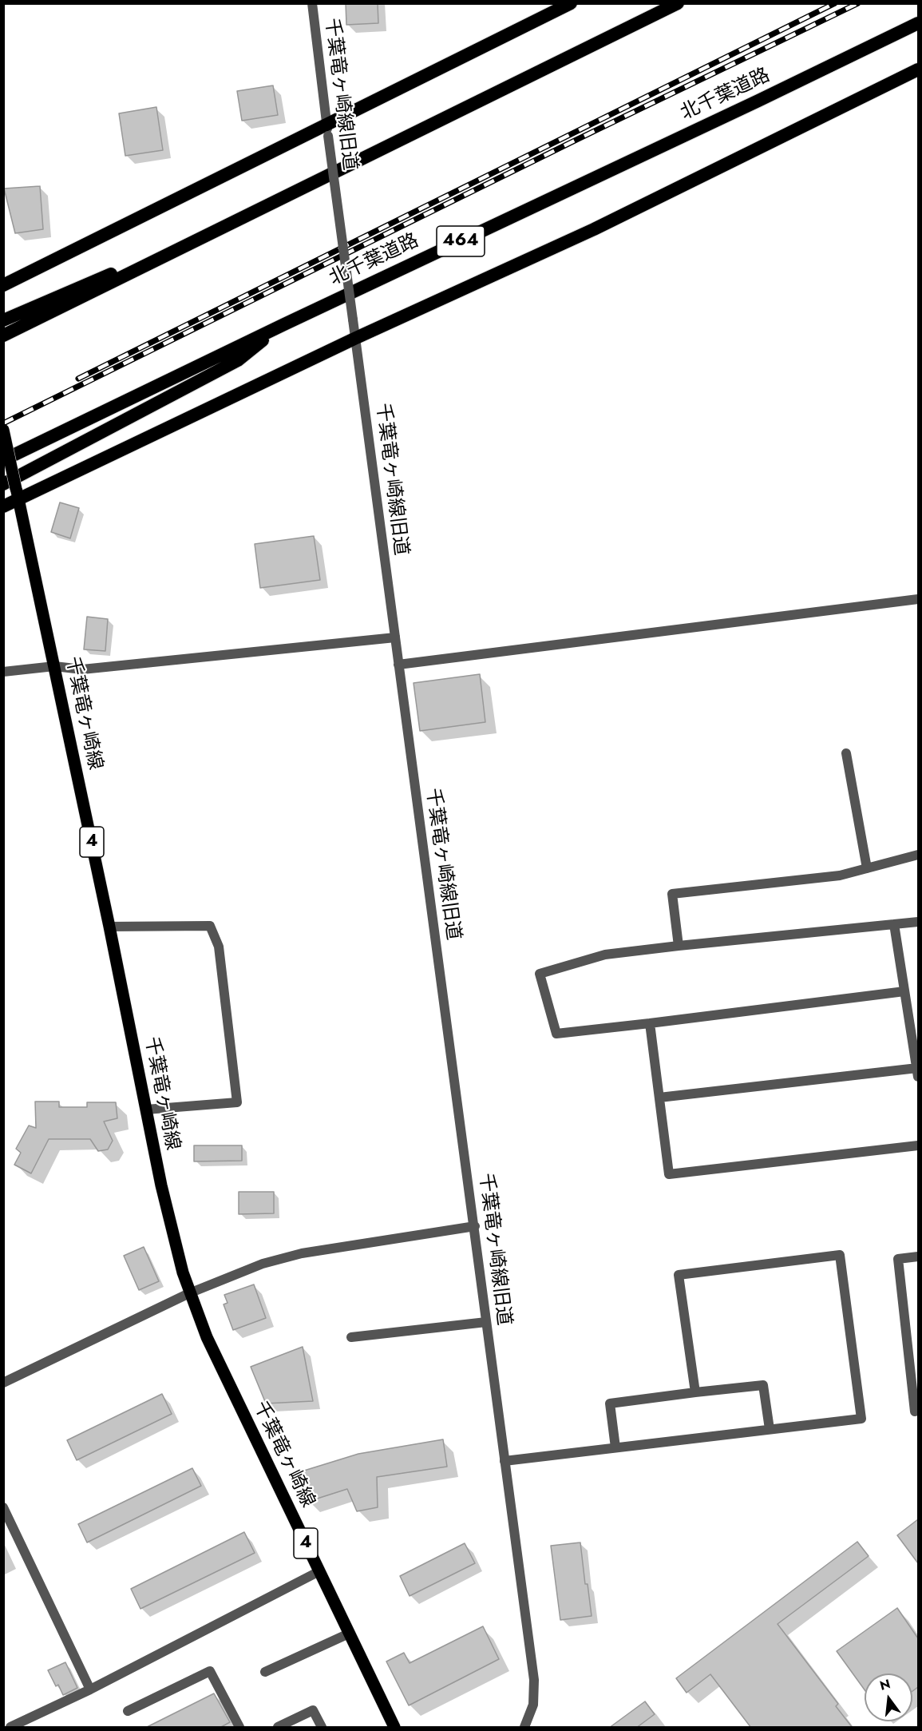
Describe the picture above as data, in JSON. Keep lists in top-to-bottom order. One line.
{"streets":{"highway":["北千葉道路","464"],"main road":["千葉竜ヶ崎線","4"],"street":["千葉竜ヶ崎線旧道"]},"crossings":[["千葉竜ヶ崎線旧道","464"],["464","千葉竜ヶ崎線"]],"north":"top"}
